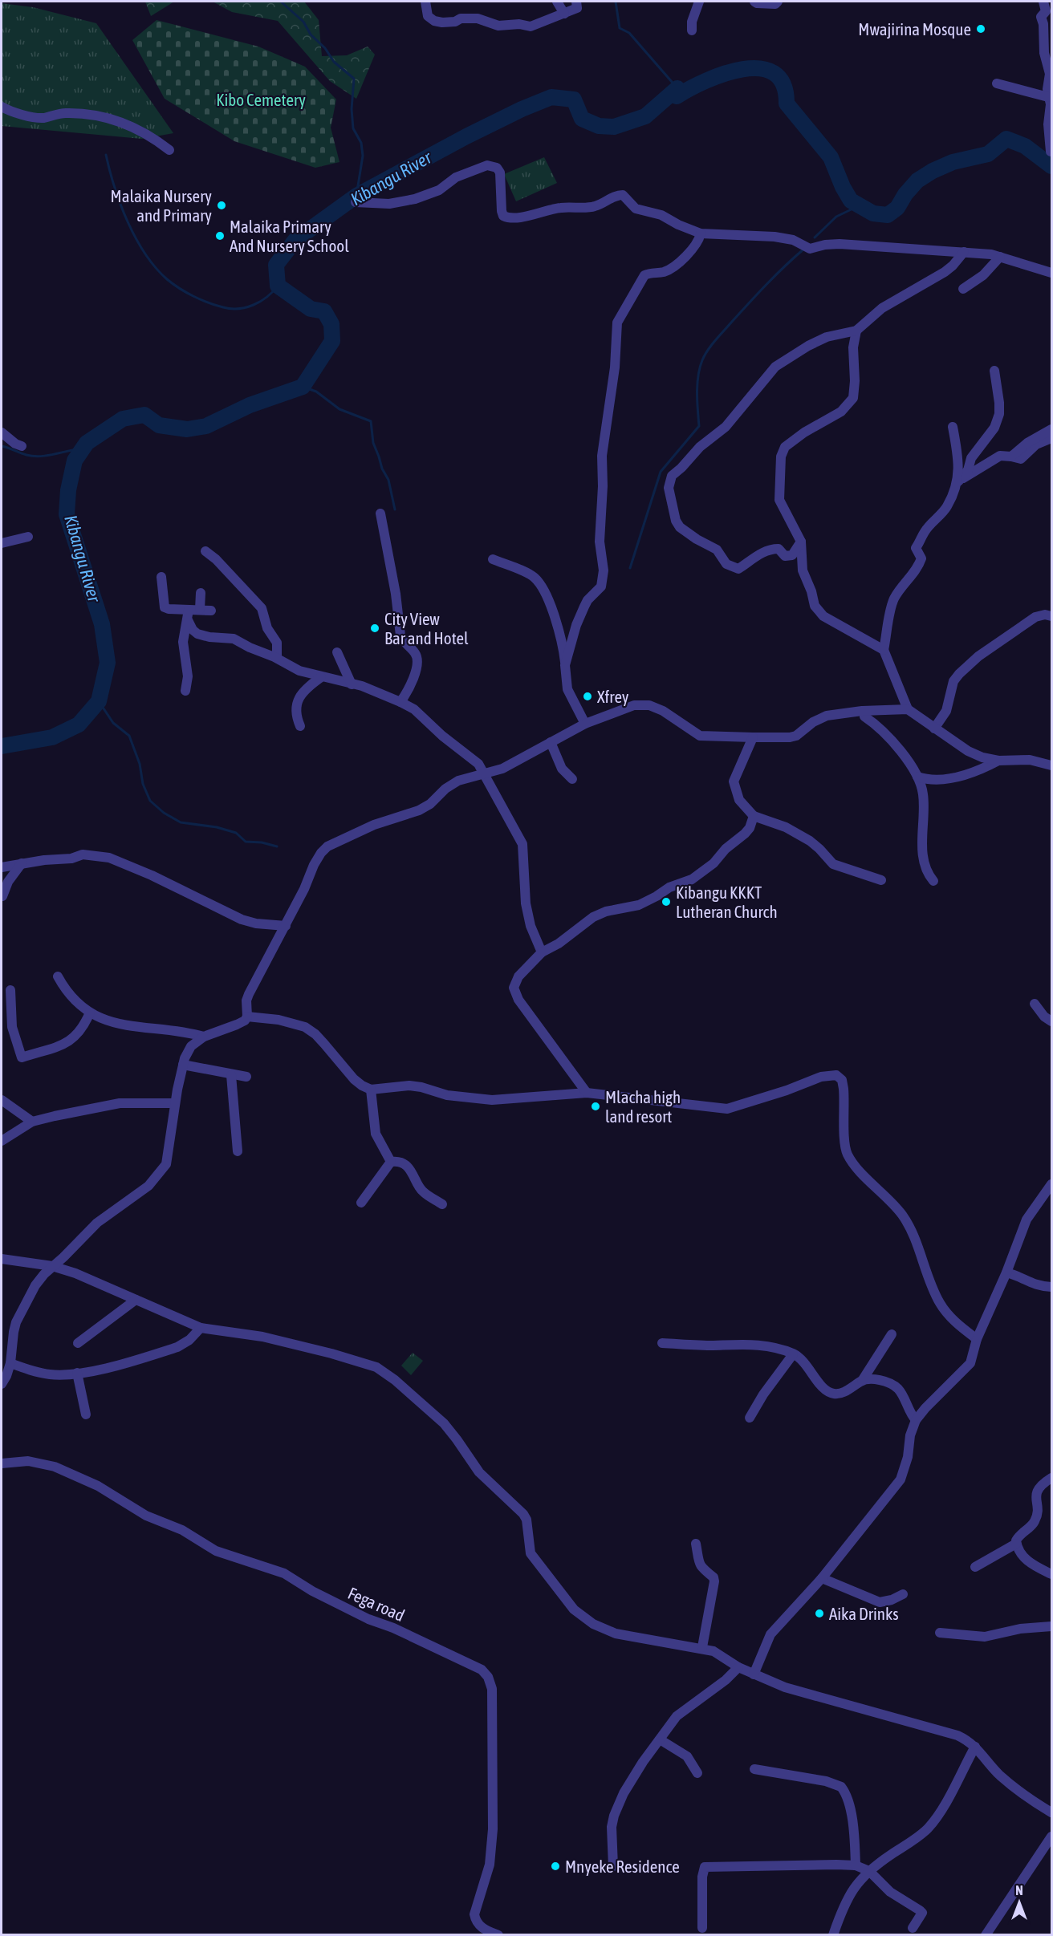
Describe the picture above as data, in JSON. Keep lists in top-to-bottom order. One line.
{"streets":{"street":["Fega road"]},"water":["Kibangu River"],"parks":["Kibo Cemetery"],"places":["Mwajirina Mosque","Malaika Nursery and Primary","Malaika Primary And Nursery School","City View Bar and Hotel","Xfrey","Kibangu KKKT Lutheran Church","Mlacha high land resort","Aika Drinks","Mnyeke Residence"],"north":"top"}
